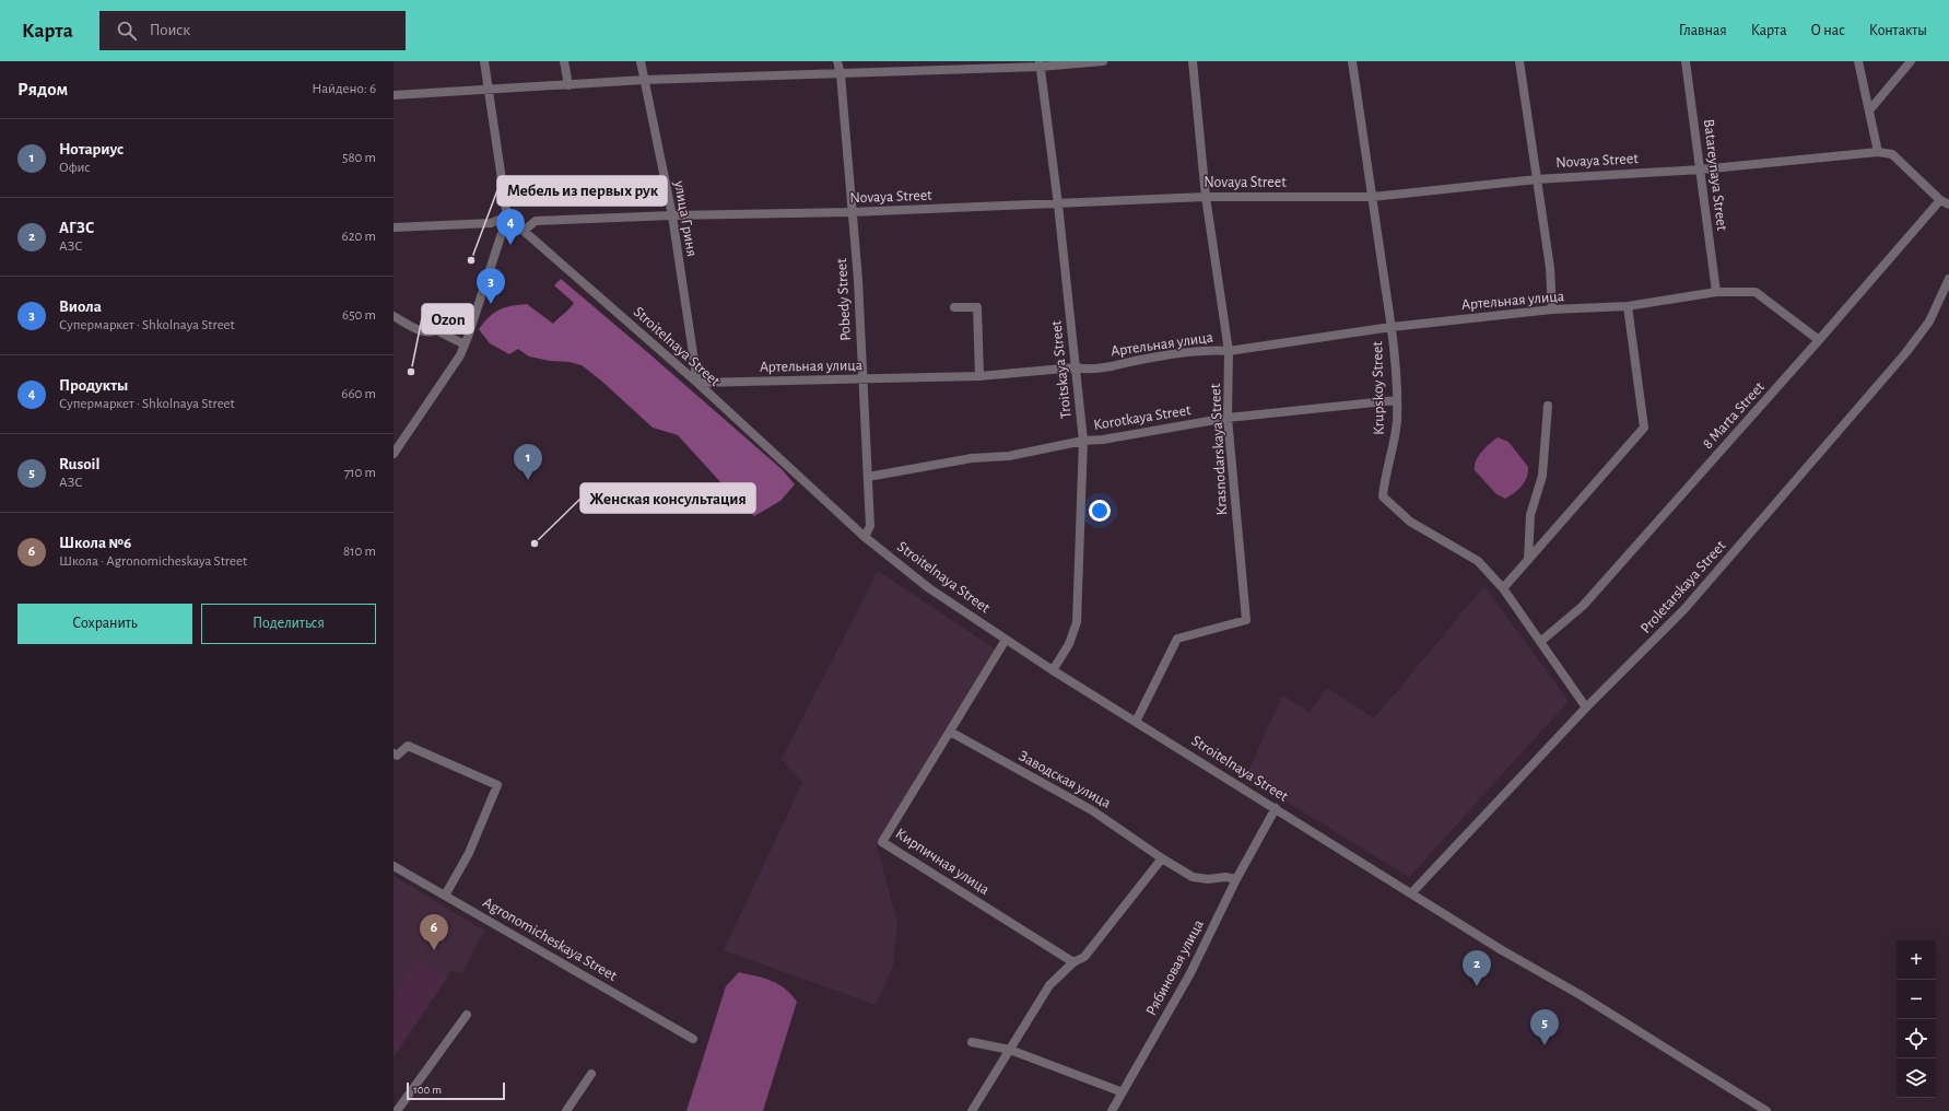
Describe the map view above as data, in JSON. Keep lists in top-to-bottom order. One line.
{"streets":{"street":["Novaya Street","Batareynaya Street","улица Гриня","Pobedy Street","Артельная улица","Stroitelnaya Street","Troitskaya Street","Krupskoy Street","8 Marta Street","Korotkaya Street","Krasnodarskaya Street","Proletarskaya Street","Заводская улица","Кирпичная улица","Agronomicheskaya Street","Рябиновая улица"]},"crossings":[["Novaya Street","Batareynaya Street"],["Novaya Street","улица Гриня"],["Novaya Street","Pobedy Street"],["Novaya Street","Stroitelnaya Street"],["Novaya Street","Troitskaya Street"],["Novaya Street","Krupskoy Street"],["Novaya Street","8 Marta Street"],["Novaya Street","Krasnodarskaya Street"],["Batareynaya Street","Артельная улица"],["улица Гриня","Артельная улица"],["улица Гриня","Stroitelnaya Street"],["Pobedy Street","Артельная улица"],["Pobedy Street","Stroitelnaya Street"],["Pobedy Street","Korotkaya Street"],["Артельная улица","Stroitelnaya Street"],["Артельная улица","Troitskaya Street"],["Артельная улица","Krupskoy Street"],["Артельная улица","8 Marta Street"],["Артельная улица","Krasnodarskaya Street"],["Stroitelnaya Street","Troitskaya Street"],["Stroitelnaya Street","Krasnodarskaya Street"],["Stroitelnaya Street","Proletarskaya Street"],["Stroitelnaya Street","Кирпичная улица"],["Stroitelnaya Street","Рябиновая улица"],["Troitskaya Street","Korotkaya Street"],["Krupskoy Street","8 Marta Street"],["Krupskoy Street","Korotkaya Street"],["Krupskoy Street","Proletarskaya Street"],["Korotkaya Street","Krasnodarskaya Street"],["Заводская улица","Кирпичная улица"],["Заводская улица","Рябиновая улица"]],"places":["Мебель из первых рук","Ozon","Женская консультация"],"scale_bar":"100 m","page":{"header":"Карта","search":"Поиск","nav":["Главная","Карта","О нас","Контакты"],"heading":["Рядом","Найдено: 6"],"list":[{"mark":"1","name":"Нотариус","note":"Офис","value":"580 m"},{"mark":"2","name":"АГЗС","note":"АЗС","value":"620 m"},{"mark":"3","name":"Виола","note":"Супермаркет · Shkolnaya Street","value":"650 m"},{"mark":"4","name":"Продукты","note":"Супермаркет · Shkolnaya Street","value":"660 m"},{"mark":"5","name":"Rusoil","note":"АЗС","value":"710 m"},{"mark":"6","name":"Школа №6","note":"Школа · Agronomicheskaya Street","value":"810 m"}],"pins":["4","3","1","6","2","5"],"buttons":["Сохранить","Поделиться"],"map_buttons":["+","−"],"scale":"100 m"}}
